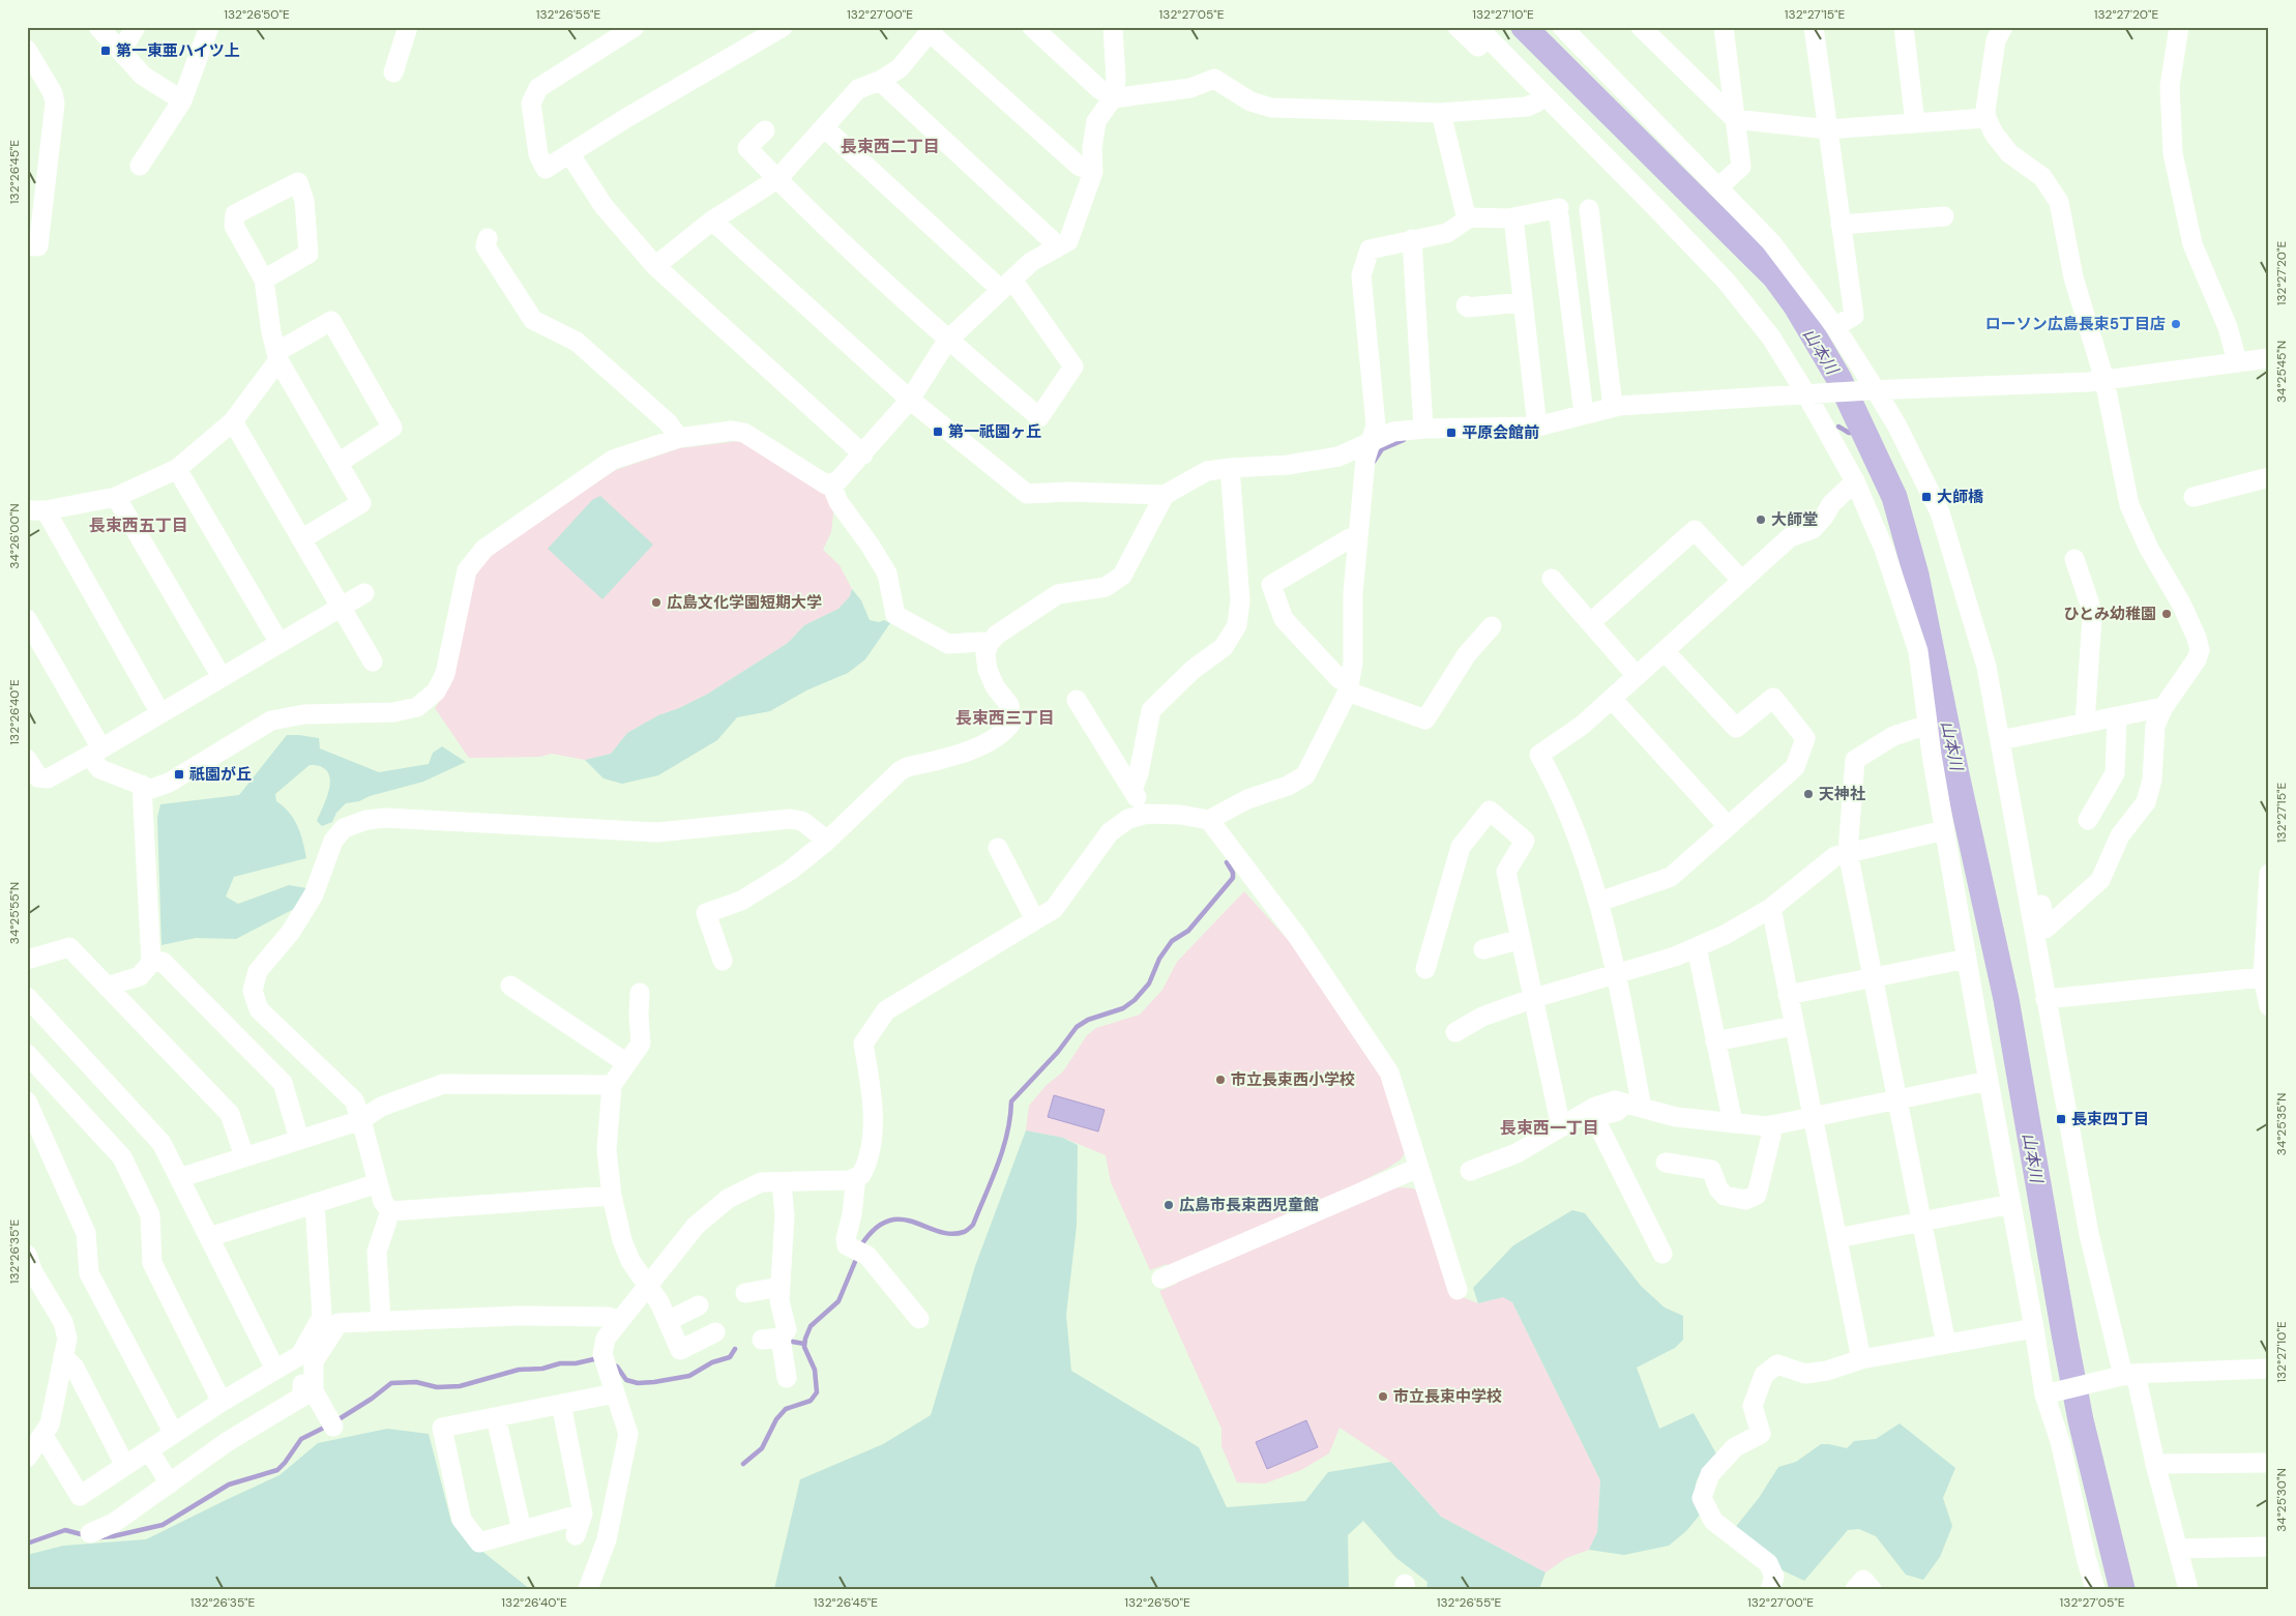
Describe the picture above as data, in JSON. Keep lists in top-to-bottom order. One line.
{"districts":["長束西二丁目","長束西五丁目","長束西三丁目","長束西一丁目"],"water":["山本川"],"places":{"transit":["第一東亜ハイツ上","第一祇園ヶ丘","平原会館前","大師橋","祇園が丘","長束四丁目"],"other":["ローソン広島長束5丁目店","大師堂","広島文化学園短期大学","ひとみ幼稚園","天神社","市立長束西小学校","広島市長束西児童館","市立長束中学校"]},"coordinates":["132°26'50\"E","132°26'55\"E","132°27'00\"E","132°27'05\"E","132°27'10\"E","132°27'15\"E","132°27'20\"E","132°26'45\"E","34°25'45\"N","34°26'00\"N","132°26'40\"E","34°25'55\"N","34°25'35\"N","132°26'35\"E","34°25'30\"N"]}
